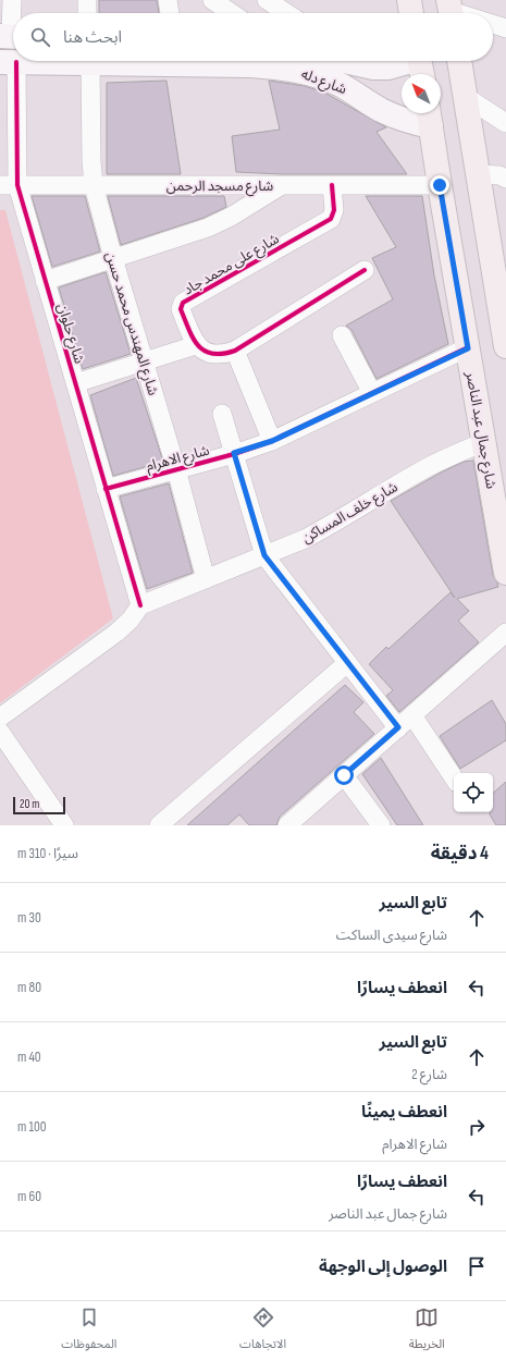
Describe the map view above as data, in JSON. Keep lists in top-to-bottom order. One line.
{"streets":{"main road":["شارع دله","شارع جمال عبد الناصر"],"street":["شارع مسجد الرحمن","شارع على محمد جاد","شارع المهندس محمد حسن","شارع حلوان","شارع الاهرام","شارع خلف المساكن"]},"crossings":[["شارع دله","شارع المهندس محمد حسن"],["شارع دله","شارع جمال عبد الناصر"],["شارع مسجد الرحمن","شارع على محمد جاد"],["شارع مسجد الرحمن","شارع المهندس محمد حسن"],["شارع مسجد الرحمن","شارع حلوان"],["شارع مسجد الرحمن","شارع جمال عبد الناصر"],["شارع المهندس محمد حسن","شارع الاهرام"],["شارع المهندس محمد حسن","شارع خلف المساكن"],["شارع حلوان","شارع الاهرام"],["شارع حلوان","شارع خلف المساكن"],["شارع جمال عبد الناصر","شارع الاهرام"],["شارع جمال عبد الناصر","شارع خلف المساكن"]],"scale_bar":"20 m","north":"top left","page":{"search":"ابحث هنا","scale":"20 m","heading":["4 دقيقة","سيرًا · 310 m"],"list":[["تابع السير","شارع سيدى الساكت","30 m"],["انعطف يسارًا","80 m"],["تابع السير","شارع 2","40 m"],["انعطف يمينًا","شارع الاهرام","100 m"],["انعطف يسارًا","شارع جمال عبد الناصر","60 m"],"الوصول إلى الوجهة"],"nav":["الخريطة","الاتجاهات","المحفوظات"]}}
